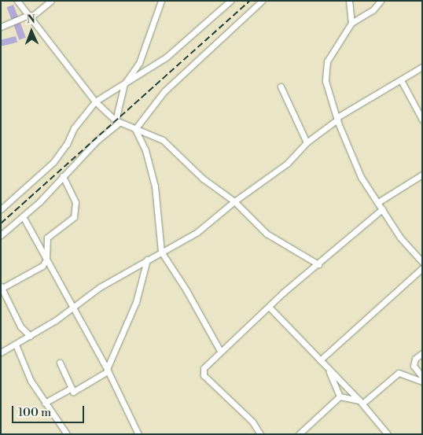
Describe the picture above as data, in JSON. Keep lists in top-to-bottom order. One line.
{"scale_bar":"100 m","north":"top"}
